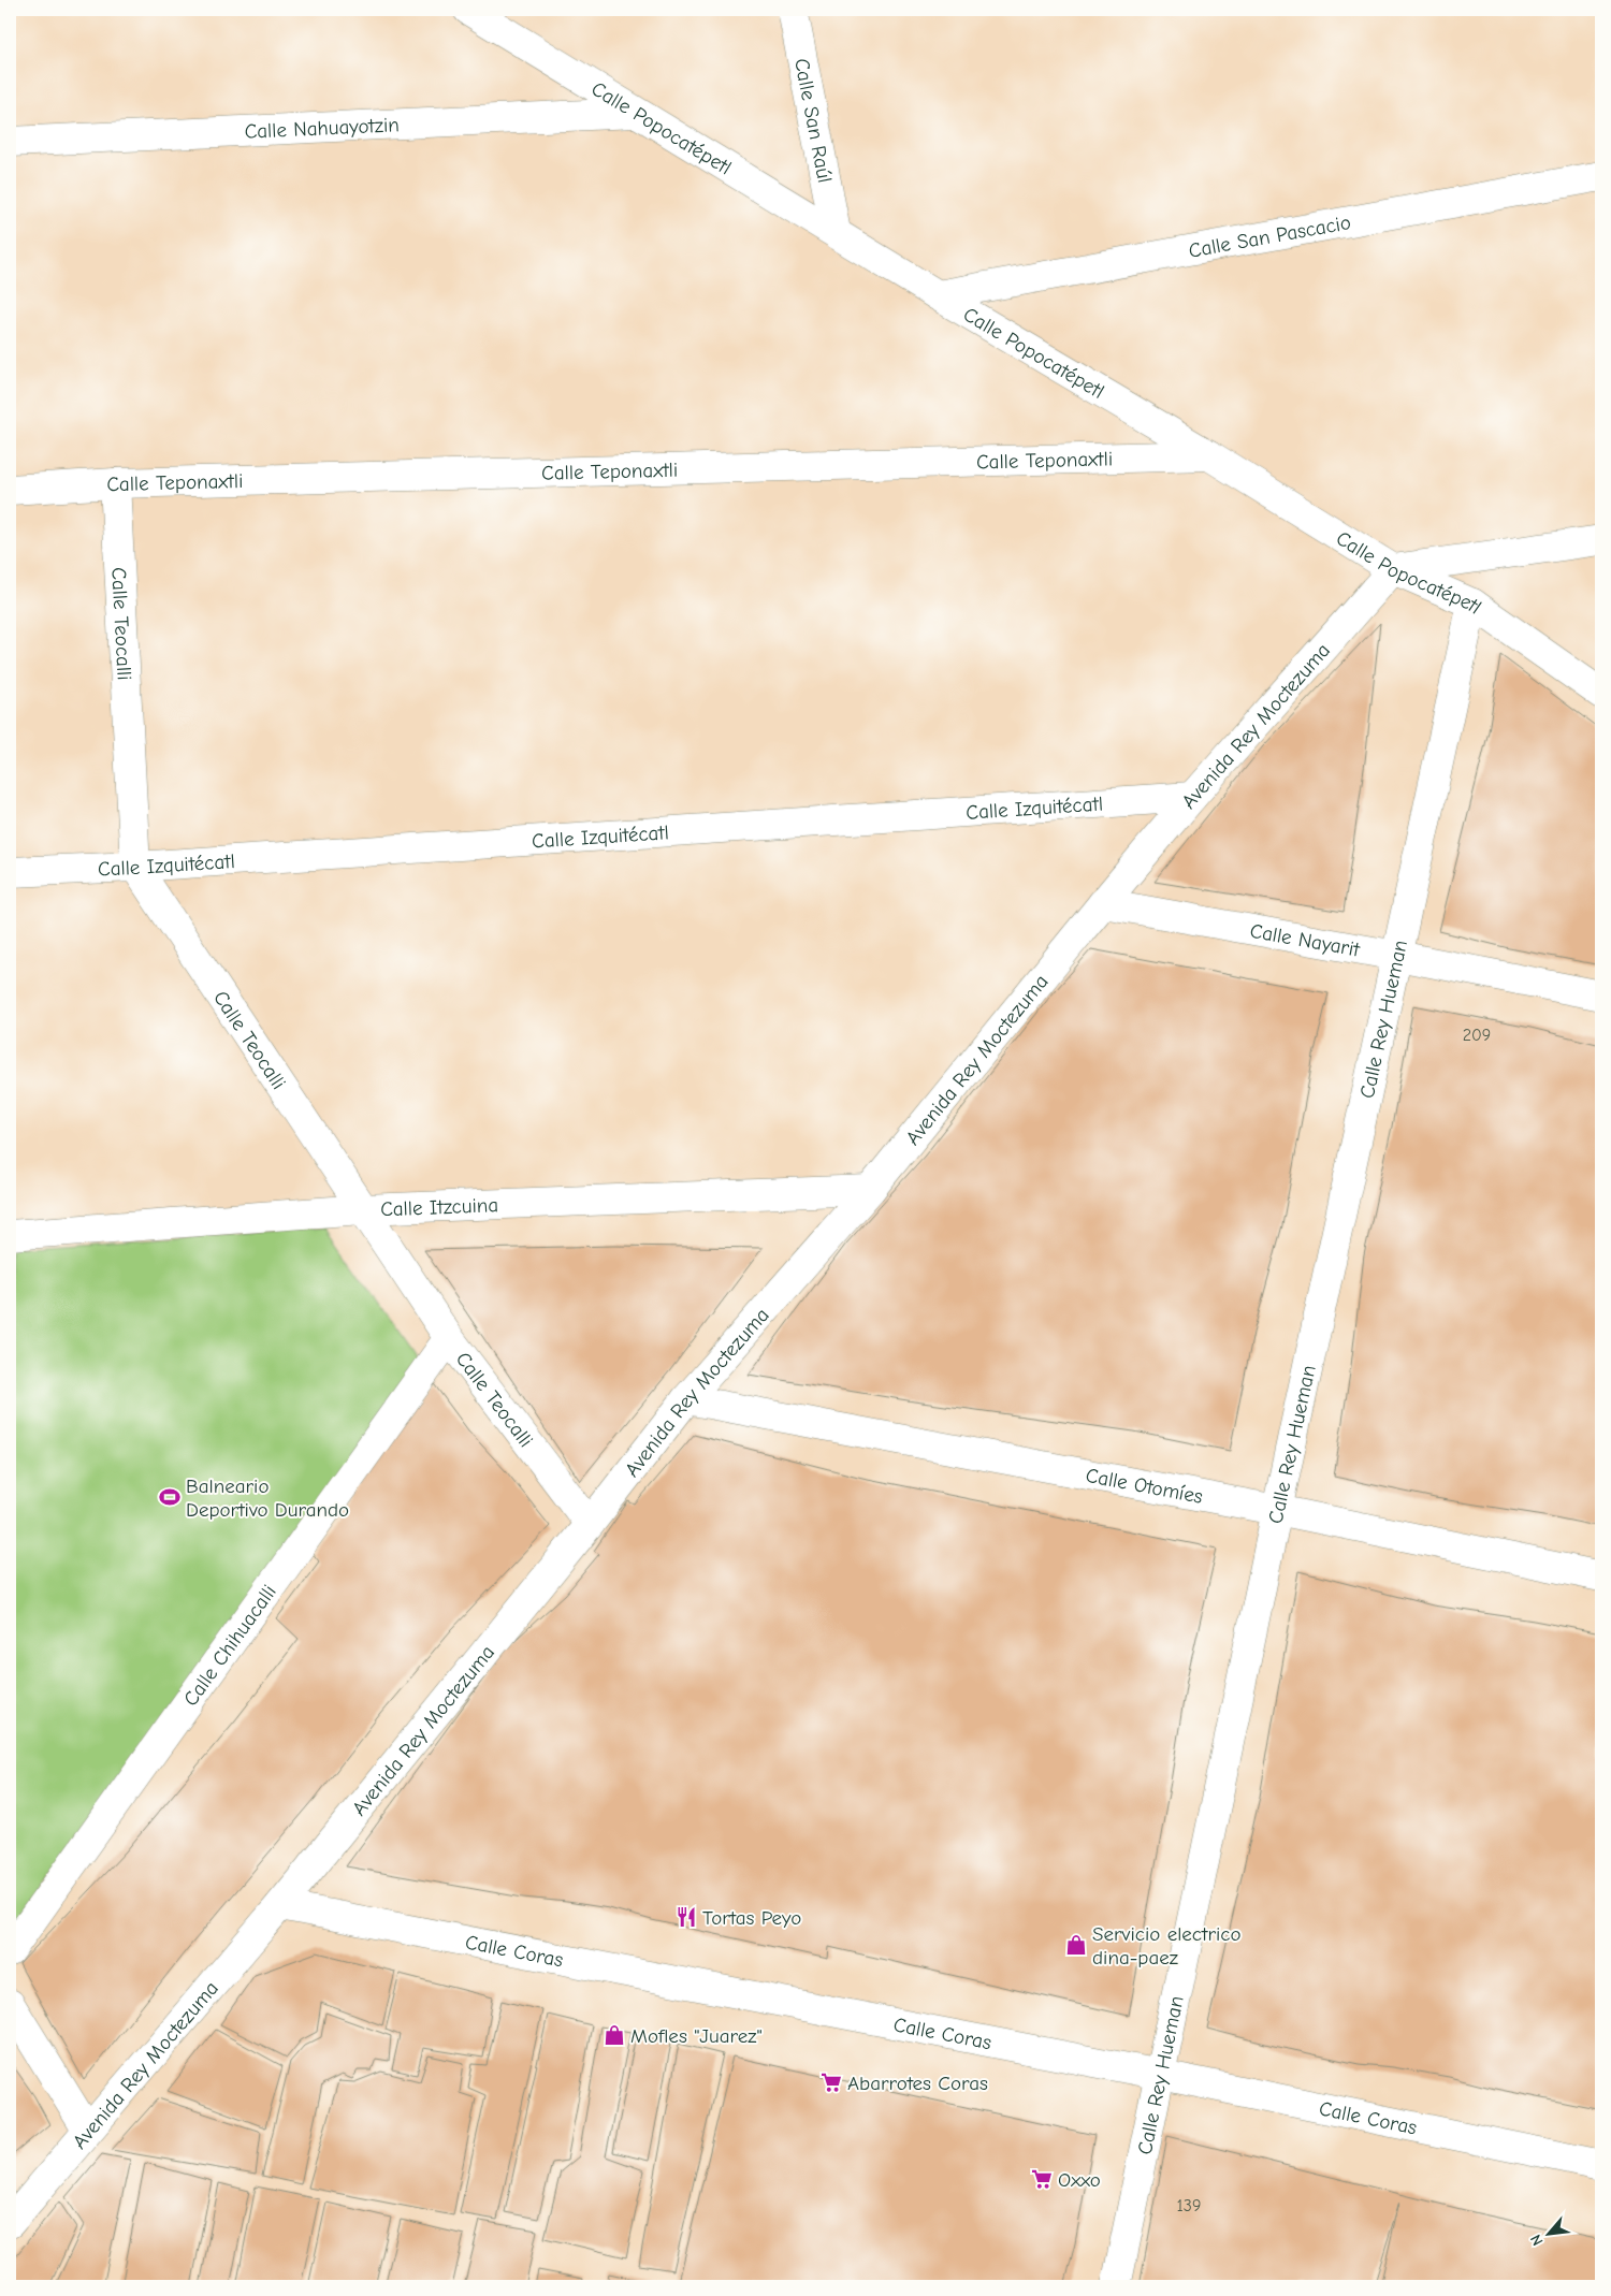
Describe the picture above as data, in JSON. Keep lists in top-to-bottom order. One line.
{"streets":{"street":["Calle San Raúl","Calle Nahuayotzin","Calle Popocatépetl","Calle San Pascacio","Calle Teponaxtli","Calle Teocalli","Avenida Rey Moctezuma","Calle Izquitécatl","Calle Nayarit","Calle Rey Hueman","Calle Itzcuina","Calle Otomíes","Calle Chihuacalli","Calle Coras"]},"crossings":[["Calle San Raúl","Calle Popocatépetl"],["Calle Nahuayotzin","Calle Popocatépetl"],["Calle Popocatépetl","Calle San Pascacio"],["Calle Popocatépetl","Calle Teponaxtli"],["Calle Popocatépetl","Avenida Rey Moctezuma"],["Calle Popocatépetl","Calle Rey Hueman"],["Calle Teponaxtli","Calle Teocalli"],["Calle Teocalli","Avenida Rey Moctezuma"],["Calle Teocalli","Calle Izquitécatl"],["Calle Teocalli","Calle Itzcuina"],["Calle Teocalli","Calle Chihuacalli"],["Avenida Rey Moctezuma","Calle Izquitécatl"],["Avenida Rey Moctezuma","Calle Nayarit"],["Avenida Rey Moctezuma","Calle Itzcuina"],["Avenida Rey Moctezuma","Calle Otomíes"],["Avenida Rey Moctezuma","Calle Coras"],["Calle Nayarit","Calle Rey Hueman"],["Calle Rey Hueman","Calle Otomíes"],["Calle Rey Hueman","Calle Coras"]],"places":{"sports":["Balneario Deportivo Durando"],"restaurant":["Tortas Peyo"],"shop":["Servicio electrico dina-paez","Mofles \"Juarez\""],"supermarket":["Abarrotes Coras","Oxxo"]},"house_numbers":["209","139"],"north":"bottom left"}
